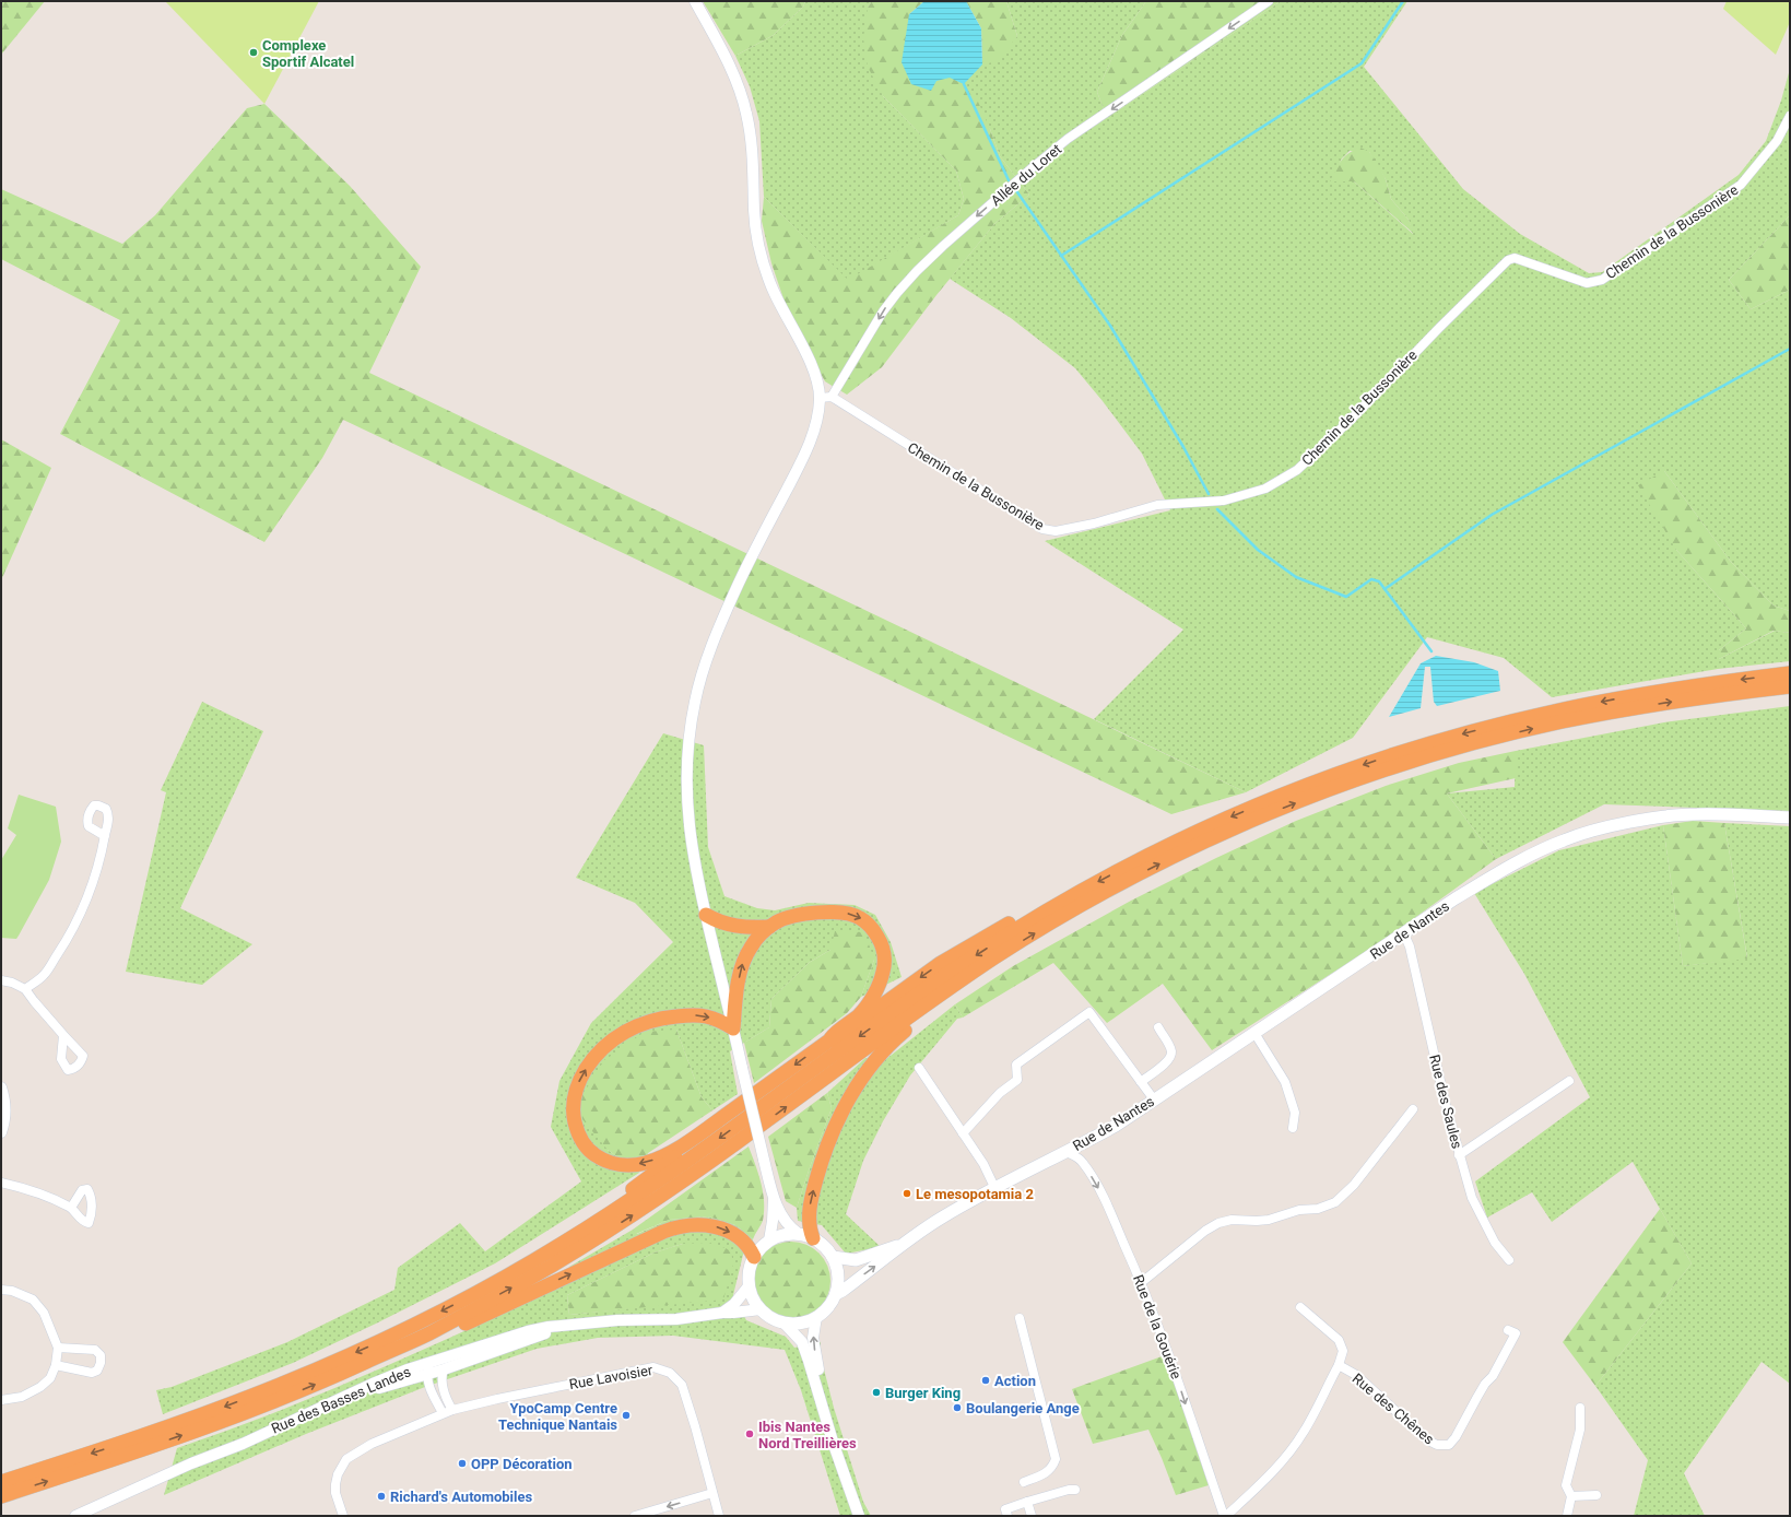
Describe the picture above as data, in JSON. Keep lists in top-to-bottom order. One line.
{"streets":{"main road":["Rue de Nantes"],"street":["Allée du Loret","Chemin de la Bussonière","Rue des Saules","Rue de la Gouérie","Rue Lavoisier","Rue des Basses Landes","Rue des Chênes"]},"crossings":[["Allée du Loret","Chemin de la Bussonière"],["Rue de Nantes","Rue des Saules"],["Rue de Nantes","Rue de la Gouérie"],["Rue de la Gouérie","Rue des Chênes"]],"one_way":["Allée du Loret","Rue de la Gouérie"],"places":["Complexe Sportif Alcatel","Le mesopotamia 2","Action","Burger King","Boulangerie Ange","YpoCamp Centre Technique Nantais","Ibis Nantes Nord Treillières","OPP Décoration","Richard's Automobiles"]}
